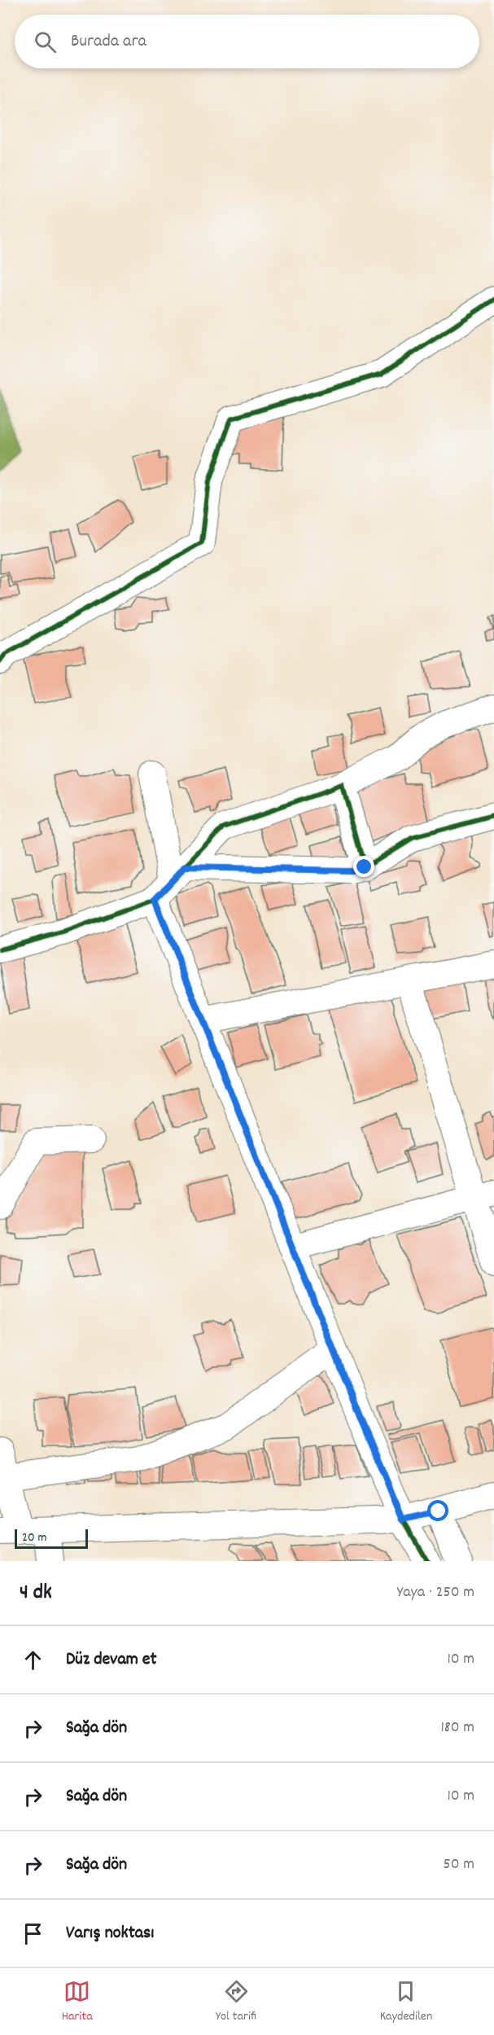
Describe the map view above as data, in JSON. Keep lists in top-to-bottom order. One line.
{"scale_bar":"20 m","page":{"search":"Burada ara","scale":"20 m","heading":["4 dk","Yaya · 250 m"],"list":[["Düz devam et","10 m"],["Sağa dön","180 m"],["Sağa dön","10 m"],["Sağa dön","50 m"],"Varış noktası"],"nav":["Harita","Yol tarifi","Kaydedilen"]}}
